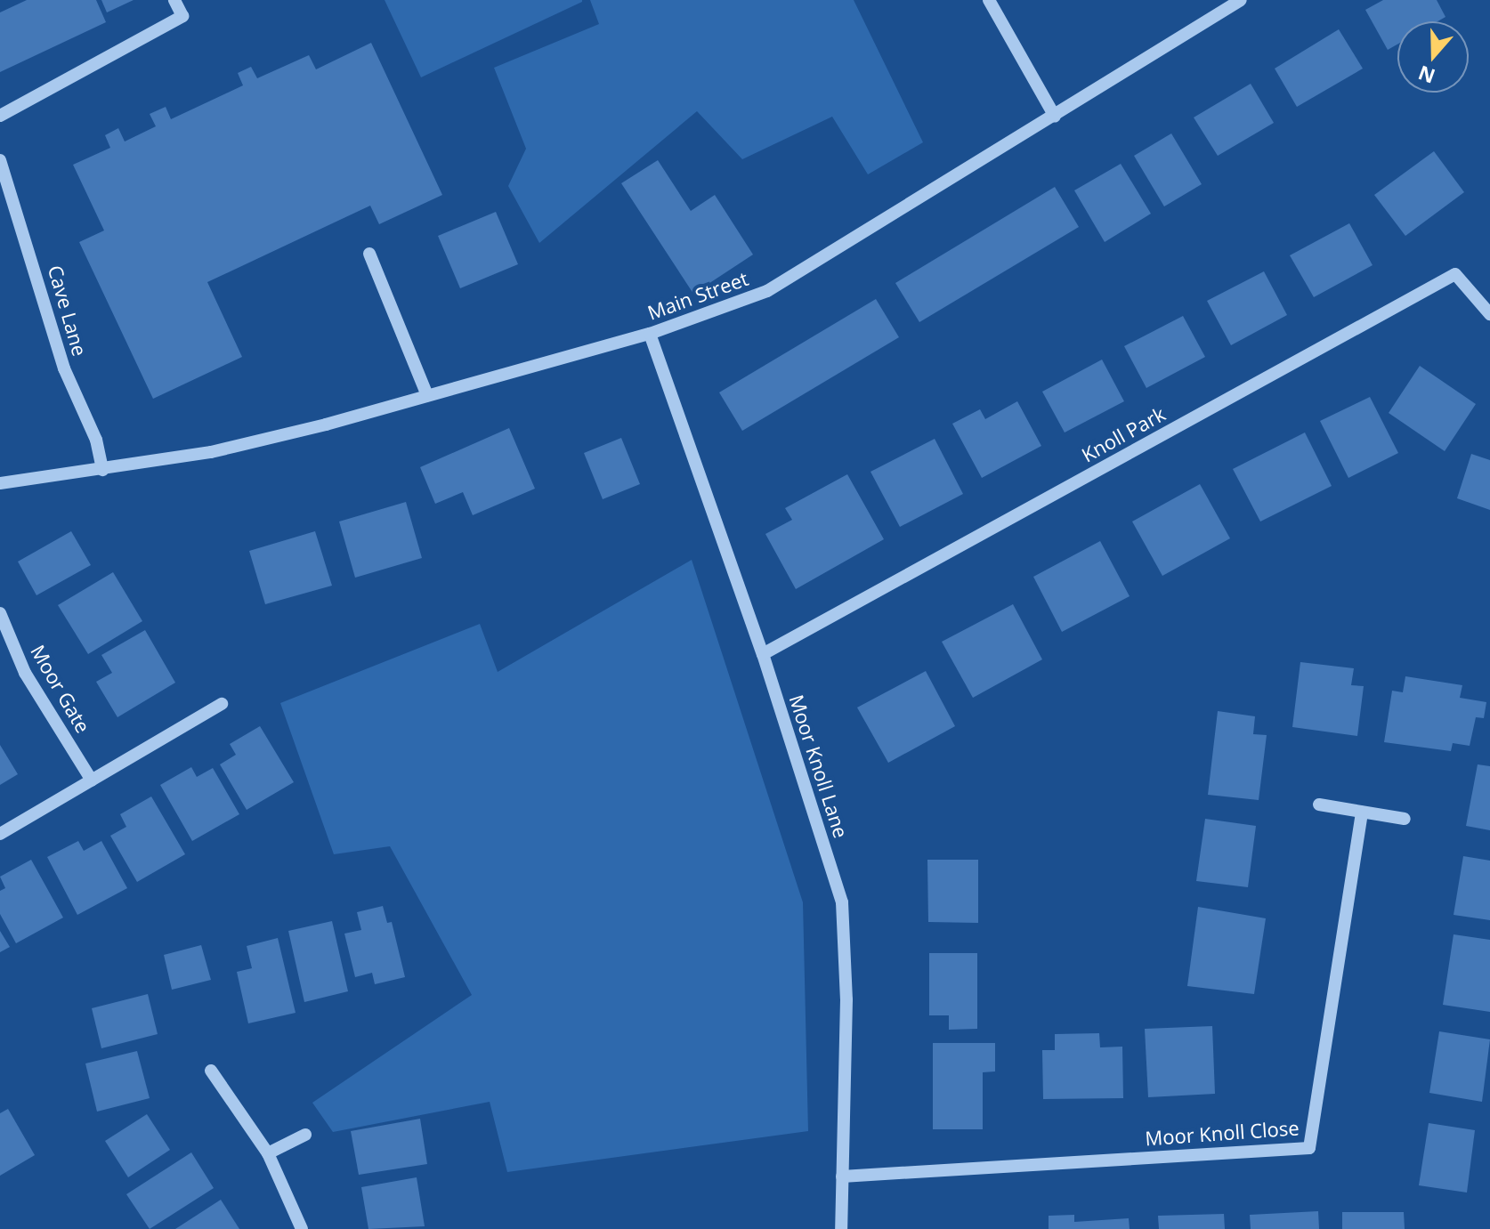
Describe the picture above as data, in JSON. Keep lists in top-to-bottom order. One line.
{"streets":{"street":["Main Street","Cave Lane","Knoll Park","Moor Gate","Moor Knoll Lane","Moor Knoll Close"]},"crossings":[["Main Street","Cave Lane"],["Main Street","Moor Knoll Lane"],["Knoll Park","Moor Knoll Lane"],["Moor Knoll Lane","Moor Knoll Close"]],"north":"bottom"}
